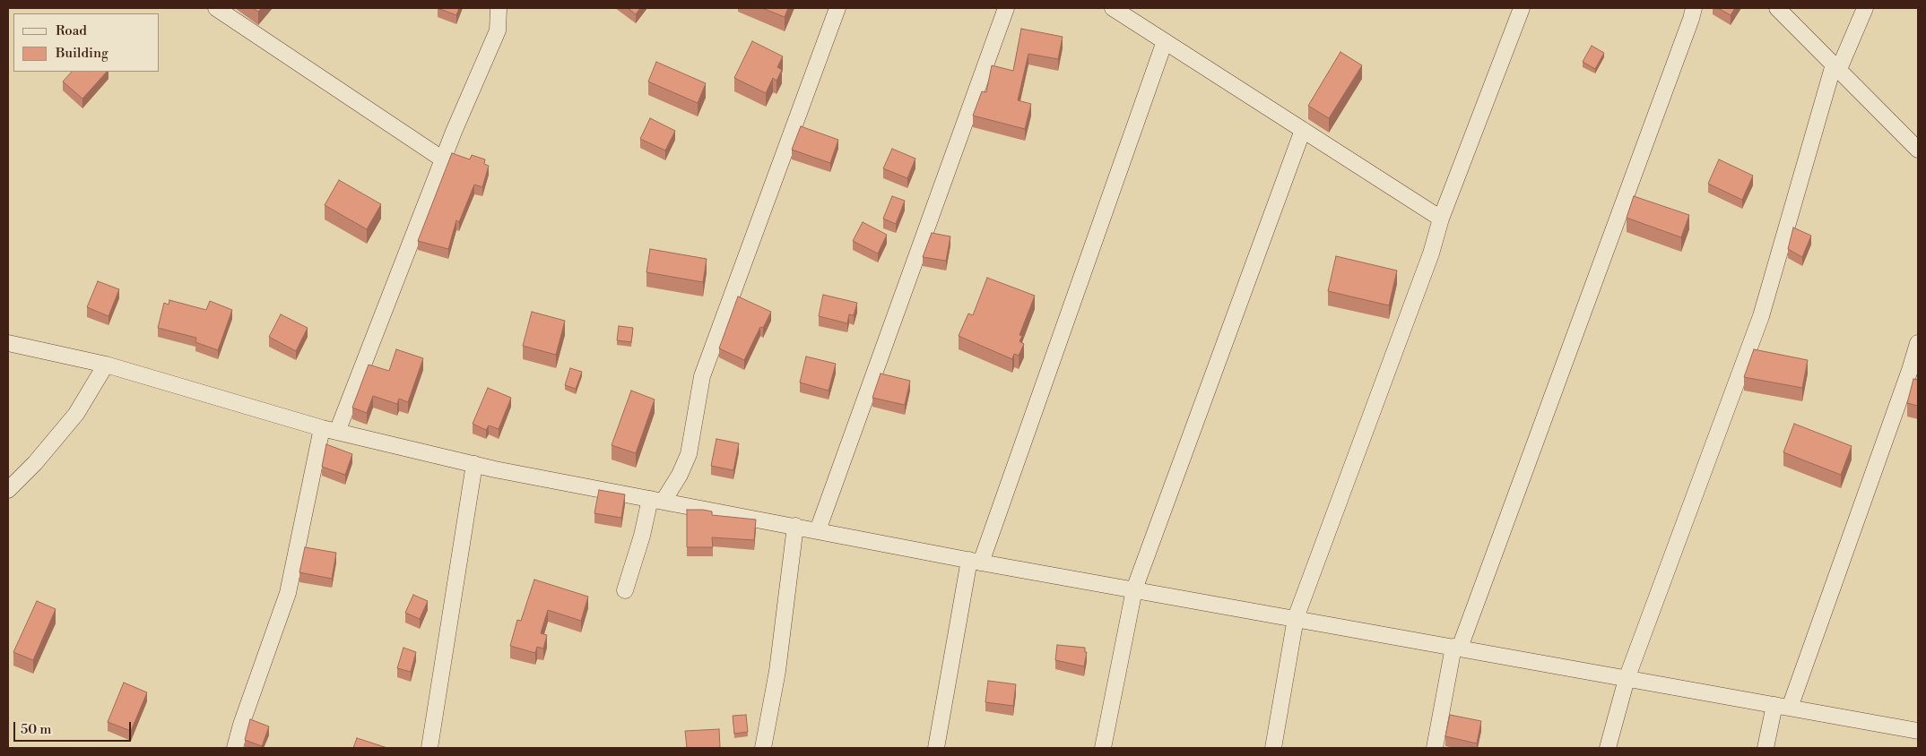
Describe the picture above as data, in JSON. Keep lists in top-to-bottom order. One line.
{"legend":["Road","Building"],"scale_bar":"50 m"}
